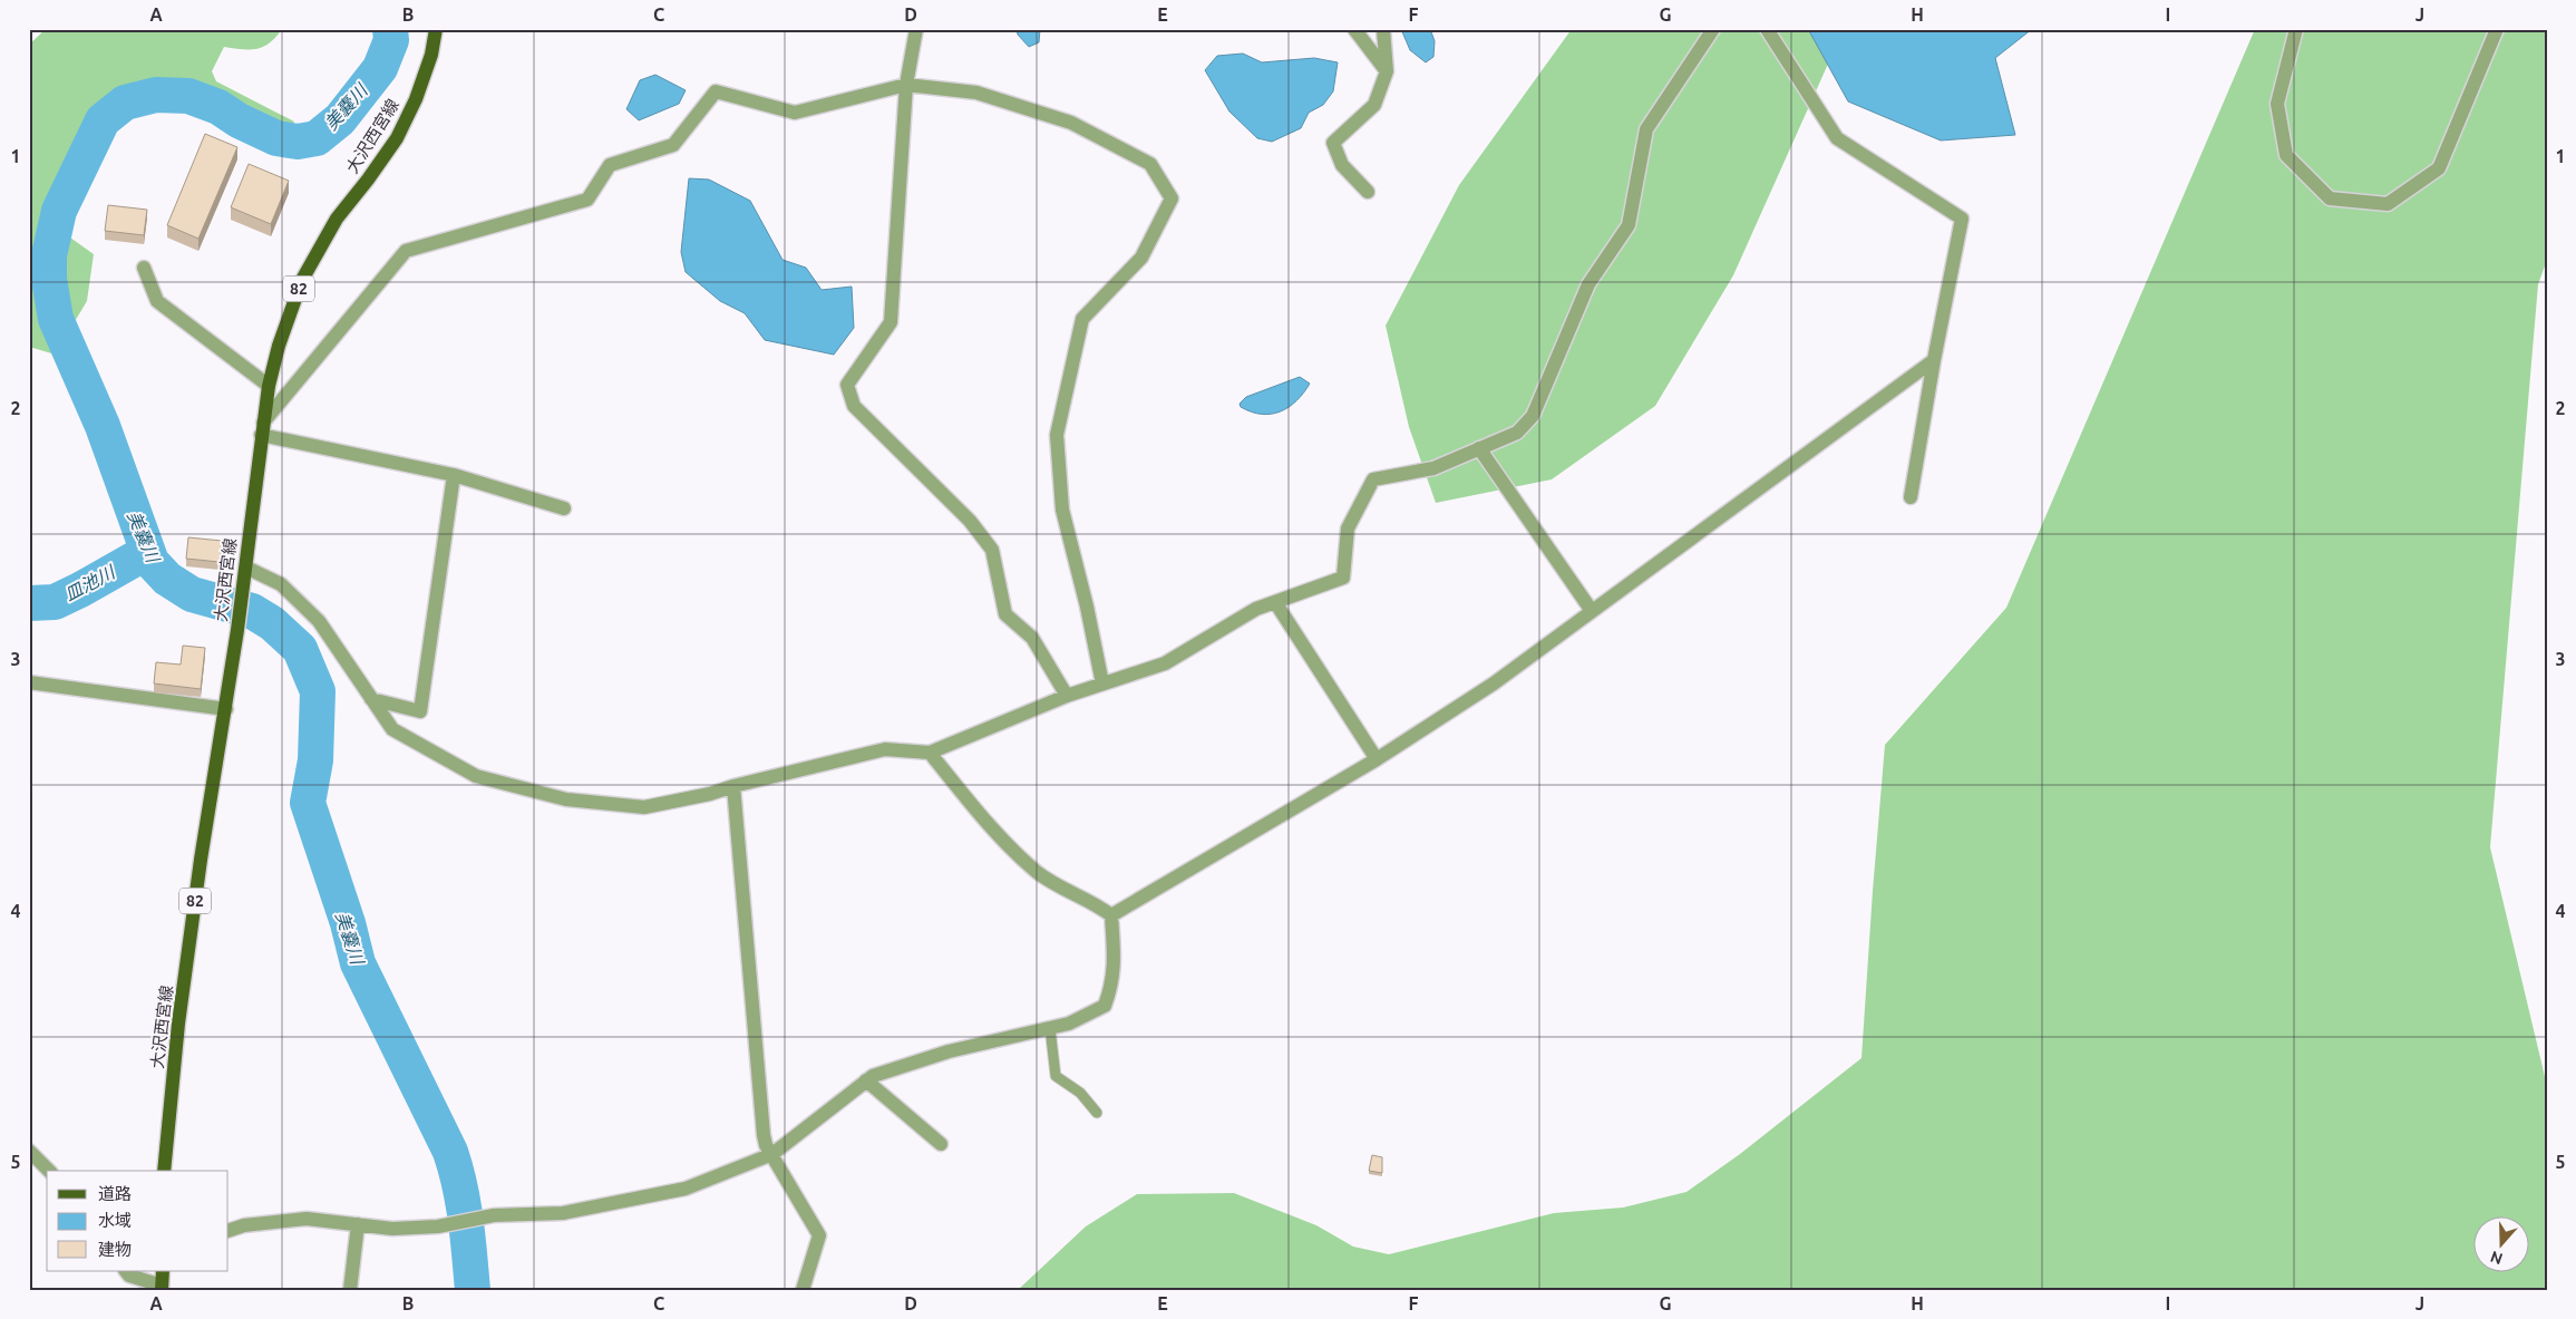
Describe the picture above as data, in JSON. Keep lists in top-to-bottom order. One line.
{"streets":{"main road":["大沢西宮線","82"]},"water":["美嚢川","皿池川"],"legend":["道路","水域","建物"],"north":"bottom","grid":{"columns":["A","B","C","D","E","F","G","H","I","J"],"rows":["1","2","3","4","5"]}}
